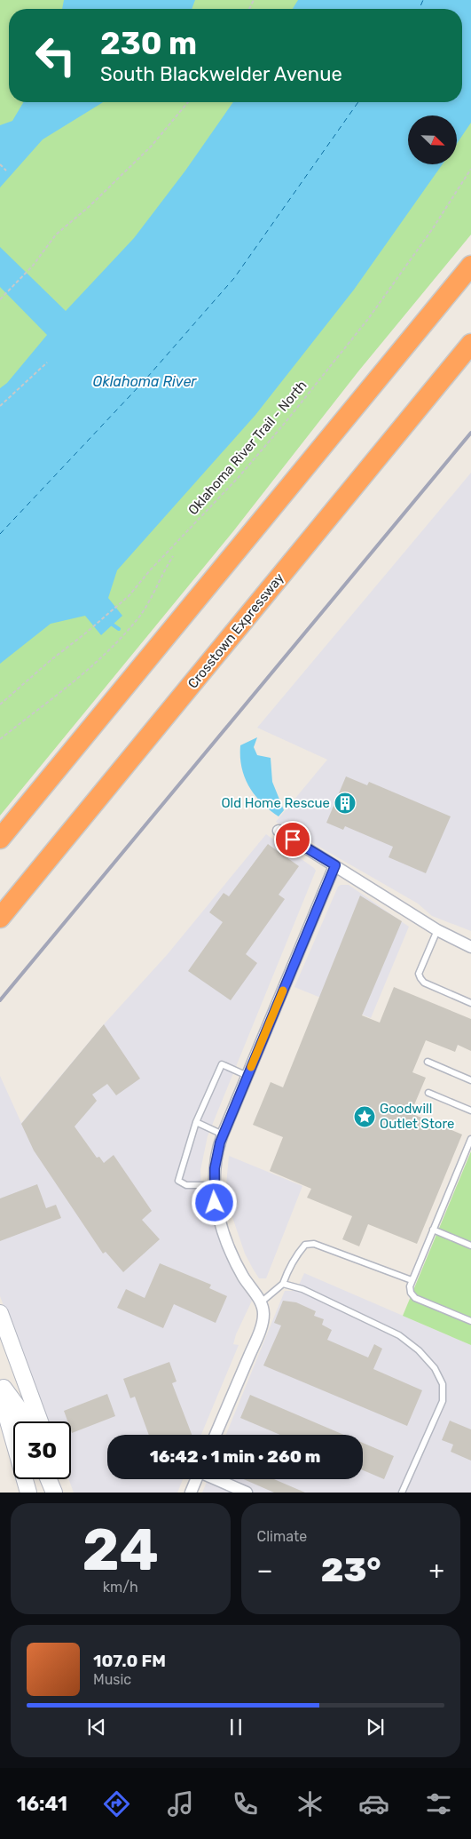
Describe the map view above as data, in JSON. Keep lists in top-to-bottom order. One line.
{"streets":{"highway":["Crosstown Expressway"],"path":["Oklahoma River Trail - North"]},"water":["Oklahoma River"],"places":{"building":["Old Home Rescue"],"place":["Goodwill Outlet Store"]},"north":"bottom right","page":{"turn":["230 m","South Blackwelder Avenue"],"limit":"30","trip":"16:42 · 1 min · 260 m","tile":[["24","km/h"],"Climate"],"heat":["−","23°","+"],"song":["107.0 FM","Music"],"tabs":"16:41"}}
